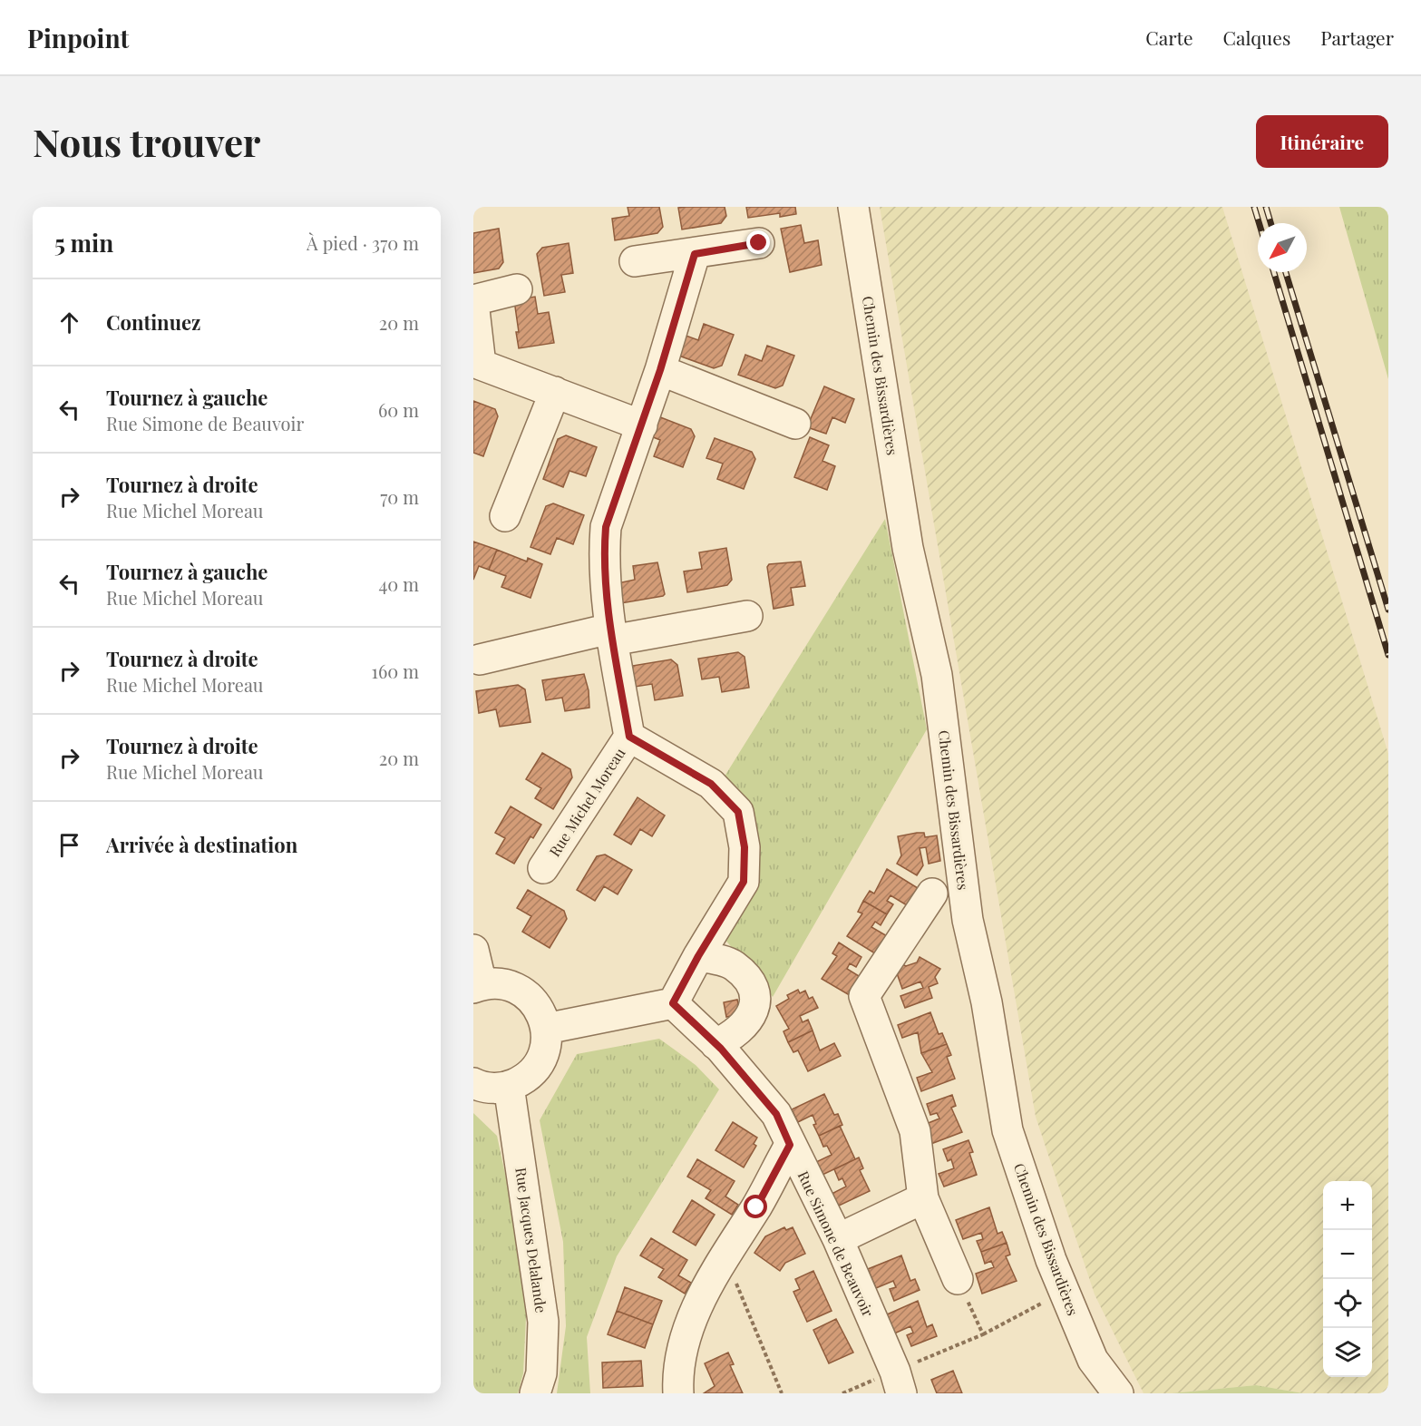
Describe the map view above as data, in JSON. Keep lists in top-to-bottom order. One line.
{"streets":{"street":["Chemin des Bissardières","Rue Michel Moreau","Rue Jacques Delalande","Rue Simone de Beauvoir"]},"crossings":[["Rue Michel Moreau","Rue Simone de Beauvoir"]],"north":"bottom left","page":{"header":"Pinpoint","nav":["Carte","Calques","Partager"],"buttons":"Itinéraire","title":"Nous trouver","heading":["5 min","À pied · 370 m"],"list":[["Continuez","20 m"],["Tournez à gauche","Rue Simone de Beauvoir","60 m"],["Tournez à droite","Rue Michel Moreau","70 m"],["Tournez à gauche","Rue Michel Moreau","40 m"],["Tournez à droite","Rue Michel Moreau","160 m"],["Tournez à droite","Rue Michel Moreau","20 m"],"Arrivée à destination"],"map_buttons":["+","−"]}}
